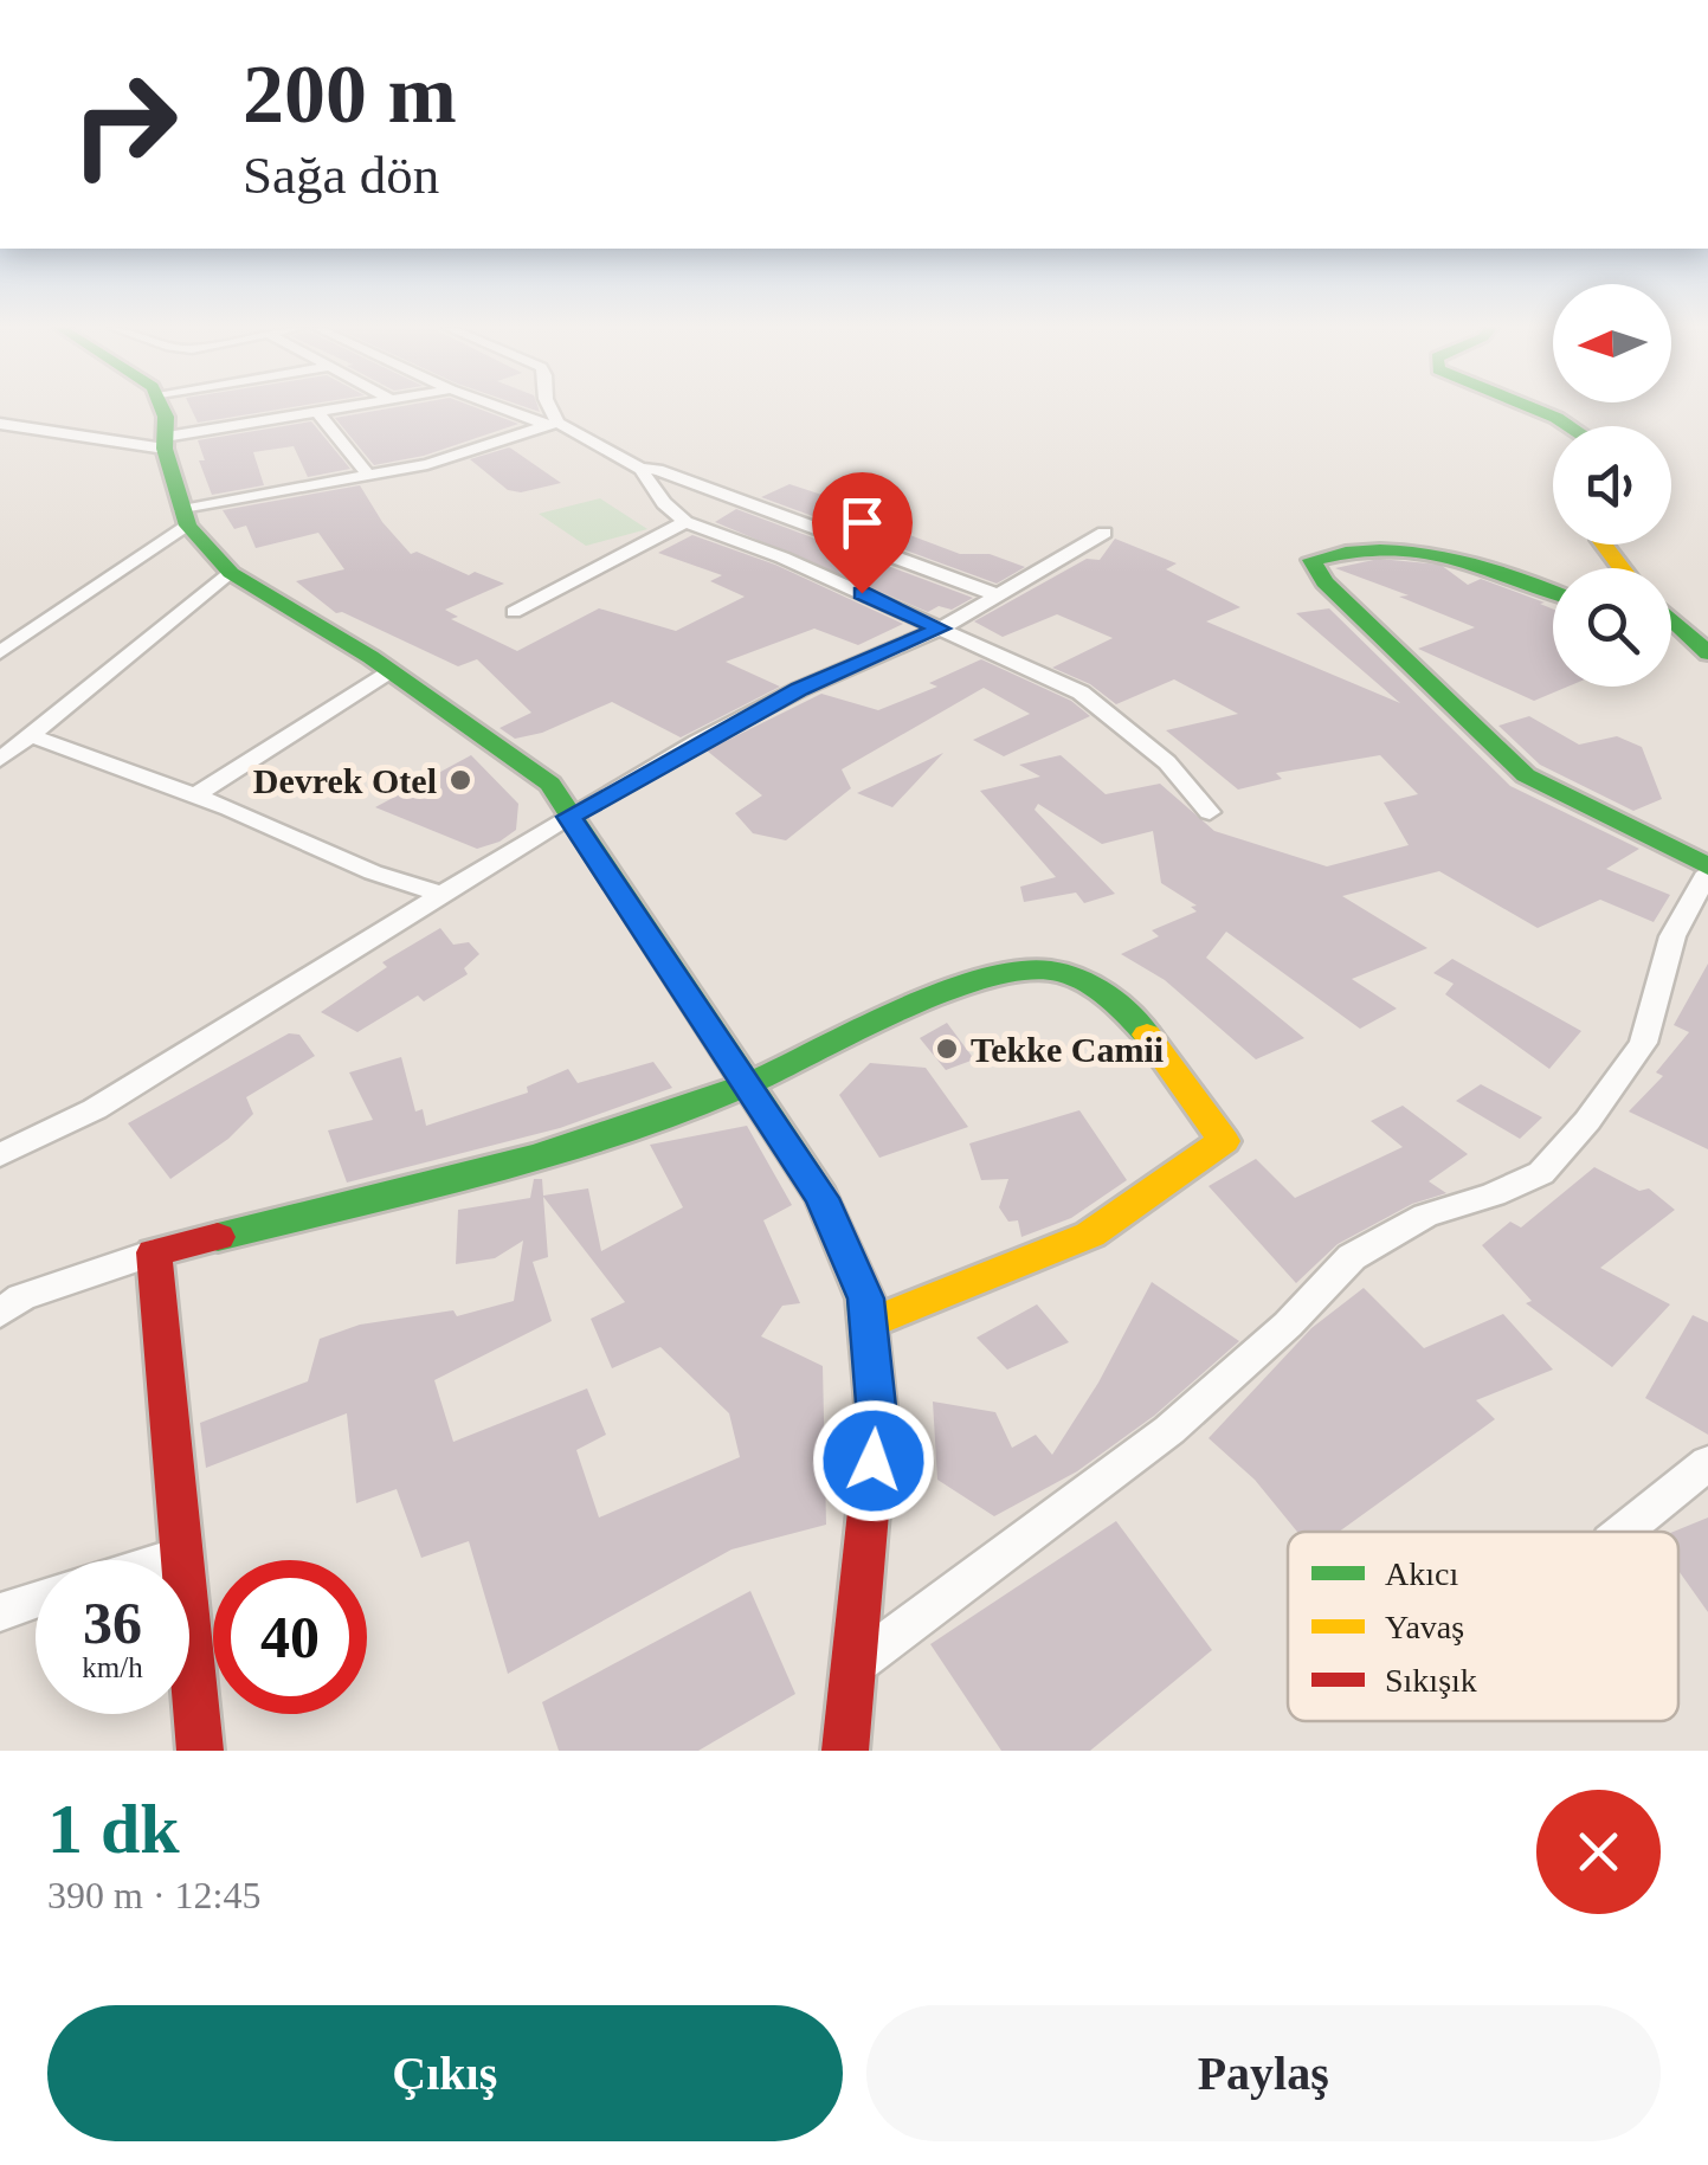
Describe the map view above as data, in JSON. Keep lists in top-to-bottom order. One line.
{"places":["Devrek Otel","Tekke Camii"],"legend":["Akıcı","Yavaş","Sıkışık"],"north":"left","page":{"turn":["200 m","Sağa dön"],"speed":"36 km/h","limit":"40","heading":["1 dk","390 m · 12:45"],"buttons":["Çıkış","Paylaş"]}}
